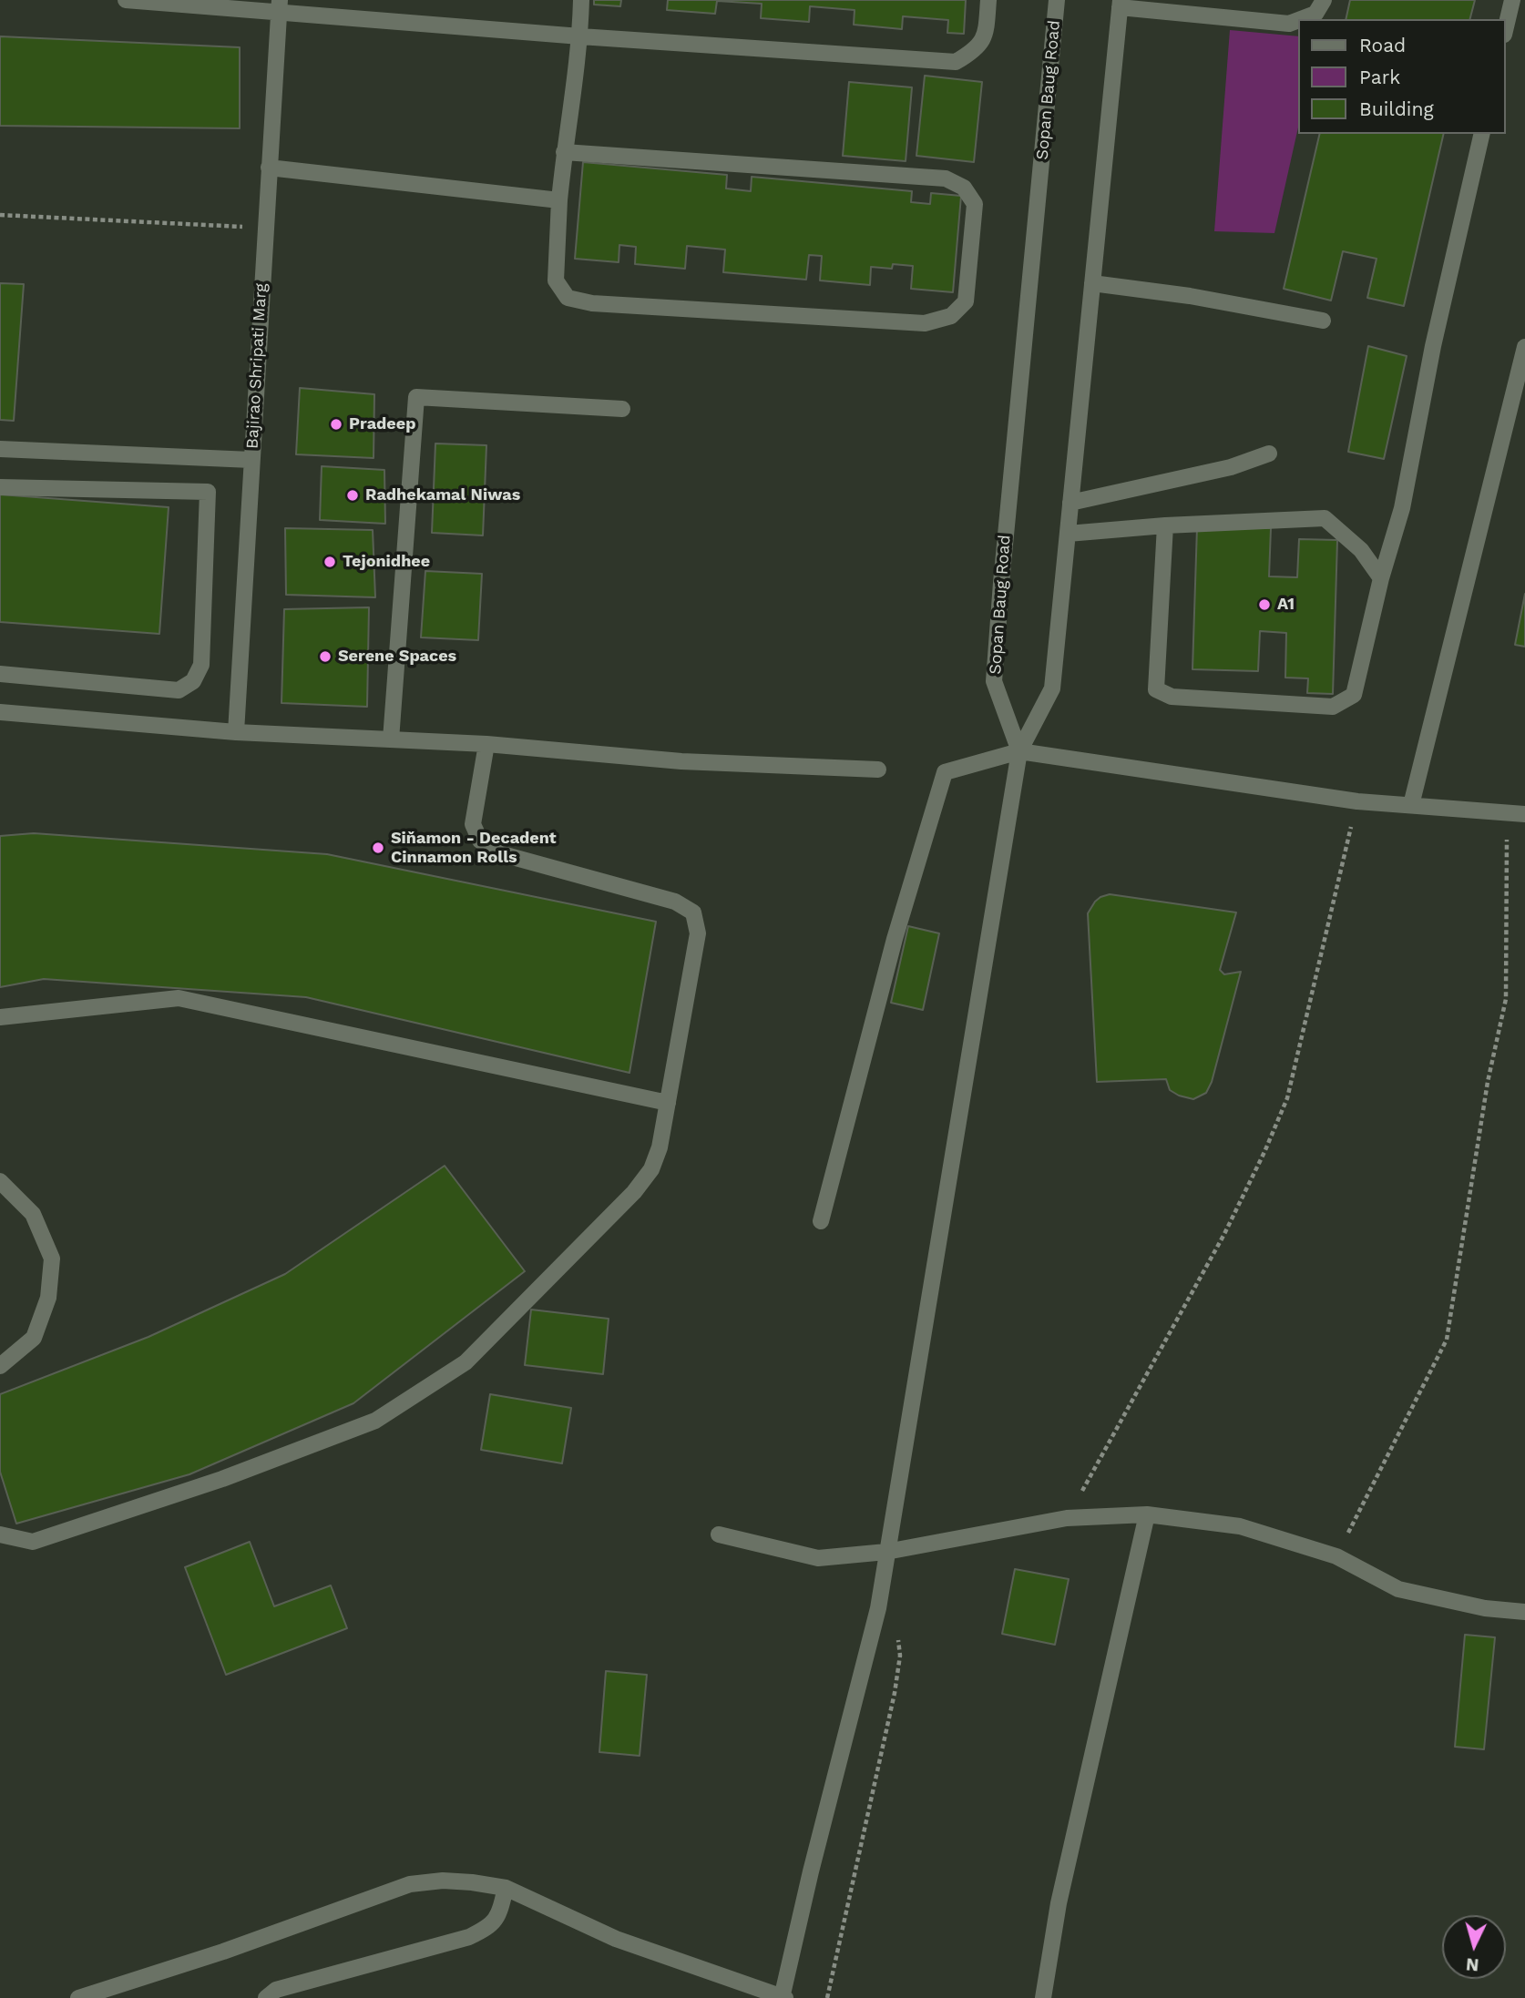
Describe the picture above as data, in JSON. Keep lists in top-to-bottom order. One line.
{"streets":{"street":["Sopan Baug Road","Bajirao Shripati Marg"]},"places":["Pradeep","Radhekamal Niwas","Tejonidhee","A1","Serene Spaces","Siňamon - Decadent Cinnamon Rolls"],"legend":["Road","Park","Building"],"north":"bottom"}
